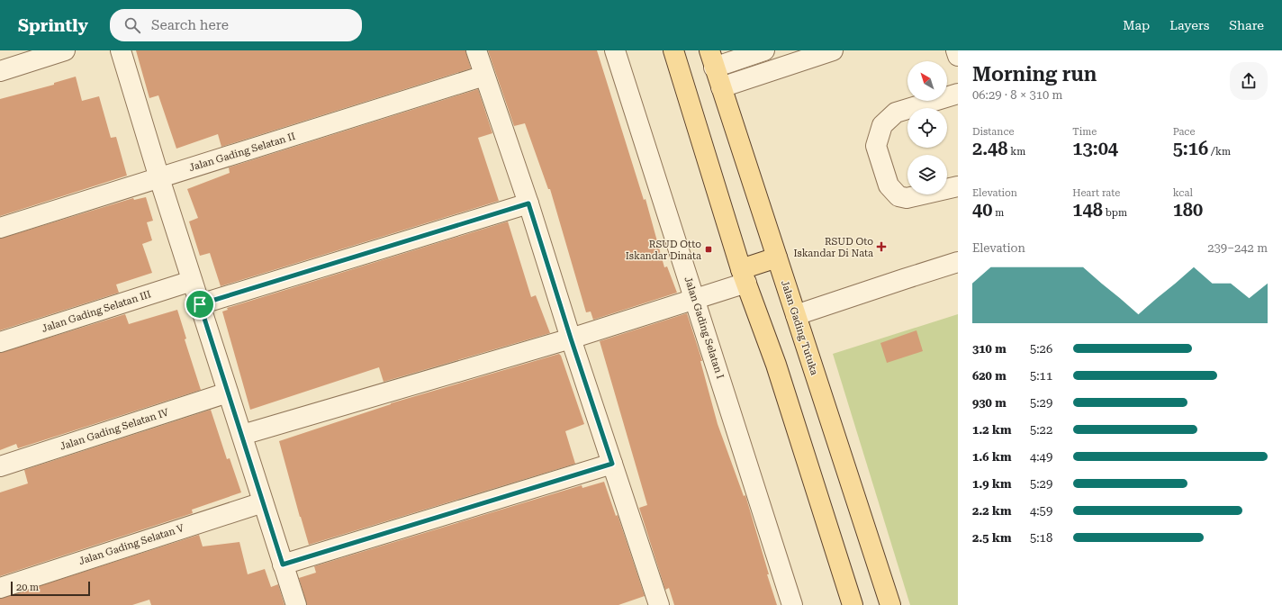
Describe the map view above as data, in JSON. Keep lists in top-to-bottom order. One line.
{"streets":{"main road":["Jalan Gading Tutuka"],"street":["Jalan Gading Selatan II","Jalan Gading Selatan III","Jalan Gading Selatan I","Jalan Gading Selatan IV","Jalan Gading Selatan V"]},"places":{"health":["RSUD Oto Iskandar Di Nata"],"transit":["RSUD Otto Iskandar Dinata"]},"scale_bar":"20 m","north":"top left","page":{"header":"Sprintly","search":"Search here","nav":["Map","Layers","Share"],"heading":["Morning run","06:29 · 8 × 310 m"],"stats":[["Distance","2.48 km"],["Time","13:04"],["Pace","5:16 /km"],["Elevation","40 m"],["Heart rate","148 bpm"],["kcal","180"]],"chart":["Elevation","239–242 m"],"list":[{"name":"310 m","note":"5:26"},{"name":"620 m","note":"5:11"},{"name":"930 m","note":"5:29"},{"name":"1.2 km","note":"5:22"},{"name":"1.6 km","note":"4:49"},{"name":"1.9 km","note":"5:29"},{"name":"2.2 km","note":"4:59"},{"name":"2.5 km","note":"5:18"}],"scale":"20 m"}}
